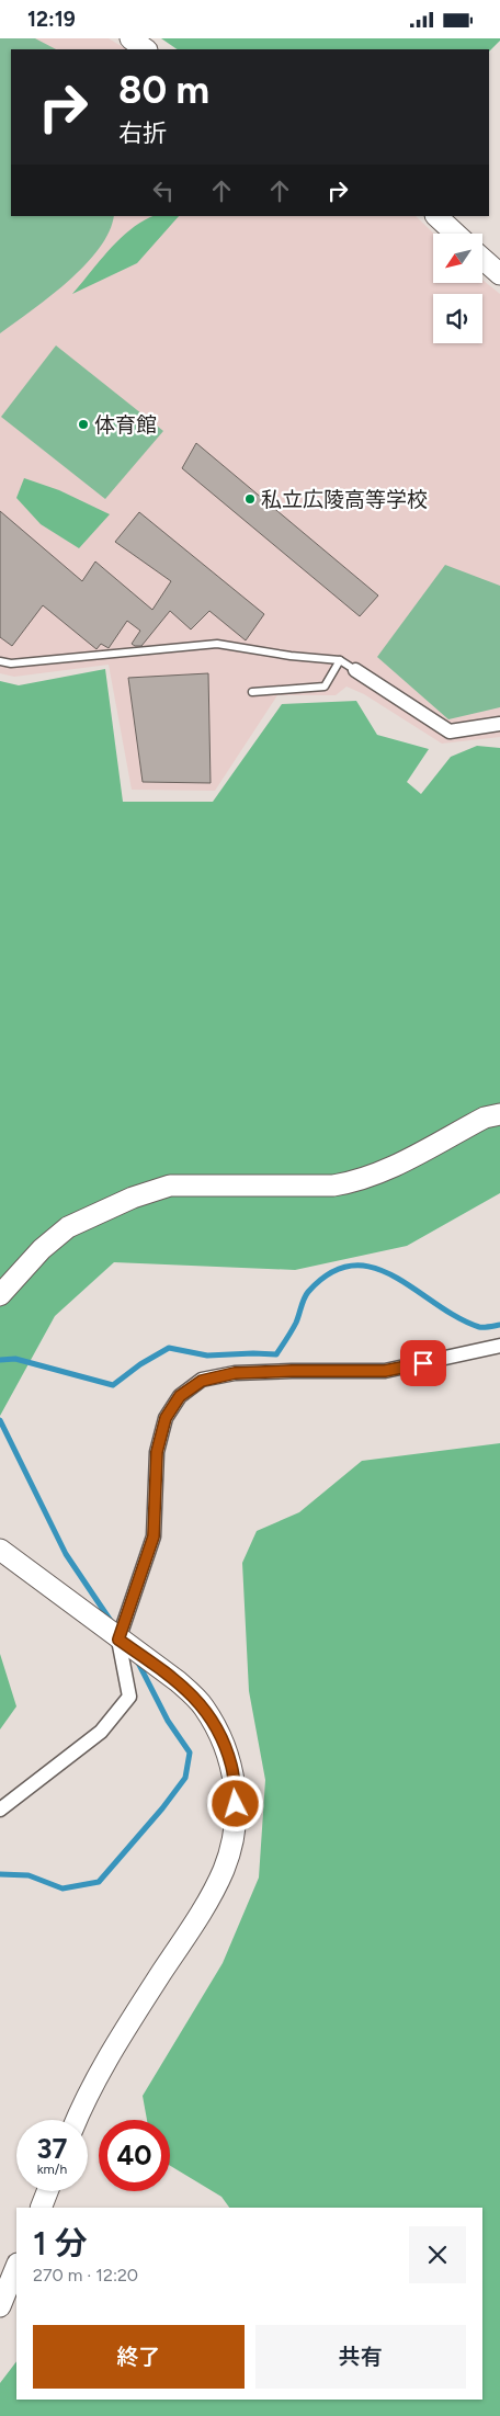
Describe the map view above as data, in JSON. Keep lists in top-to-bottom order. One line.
{"places":["体育館","私立広陵高等学校"],"north":"bottom left","page":{"status":"12:19","turn":["80 m","右折"],"speed":"37 km/h","limit":"40","heading":["1 分","270 m · 12:20"],"buttons":["終了","共有"]}}
